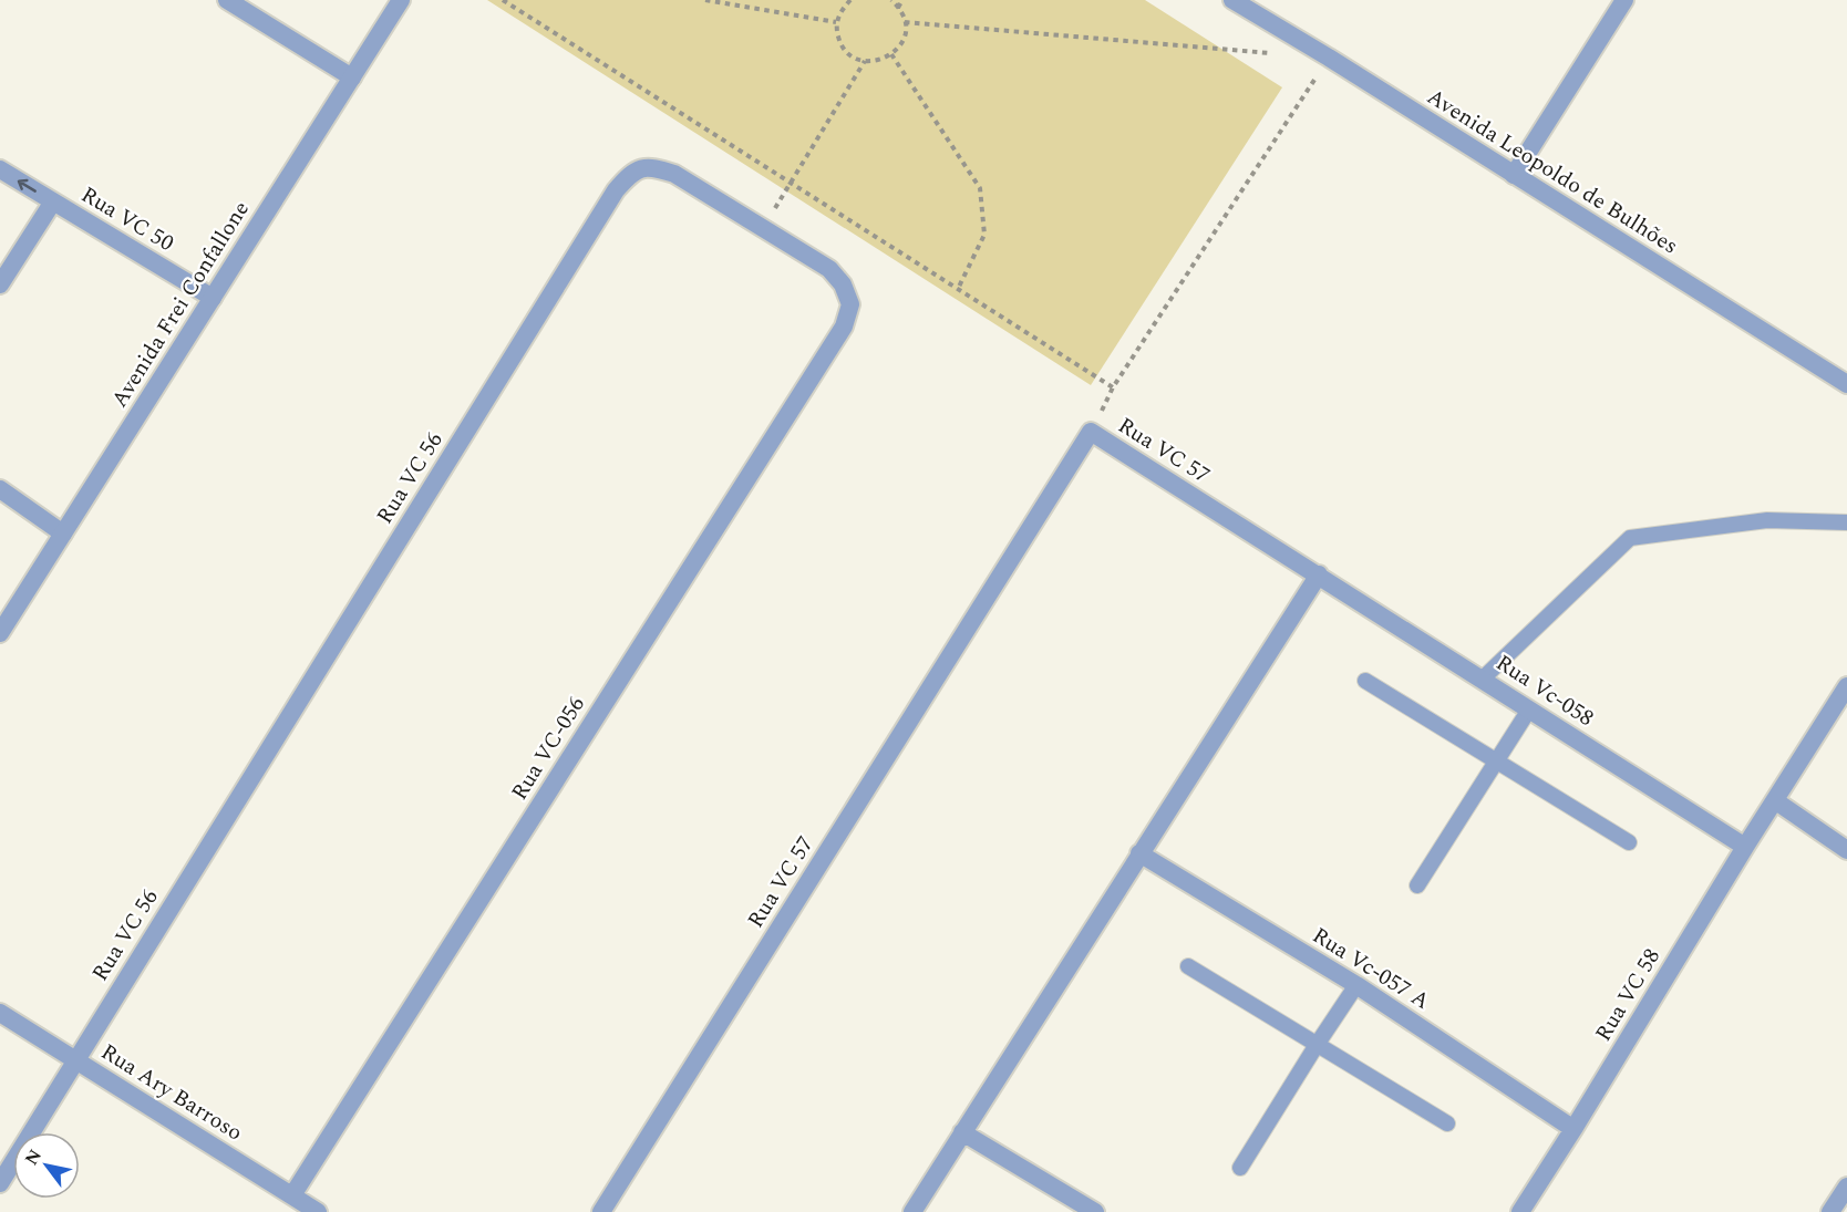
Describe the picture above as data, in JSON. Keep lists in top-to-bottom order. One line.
{"streets":{"street":["Avenida Leopoldo de Bulhões","Rua VC 50","Avenida Frei Confallone","Rua VC 57","Rua VC 56","Rua Vc-058","Rua VC-056","Rua Vc-057 A","Rua VC 58","Rua Ary Barroso"]},"crossings":[["Rua VC 50","Avenida Frei Confallone"],["Rua VC 57","Rua Vc-058"],["Rua VC 56","Rua VC-056"],["Rua VC 56","Rua Ary Barroso"],["Rua Vc-058","Rua VC 58"],["Rua VC-056","Rua Ary Barroso"],["Rua Vc-057 A","Rua VC 58"]],"north":"top left"}
